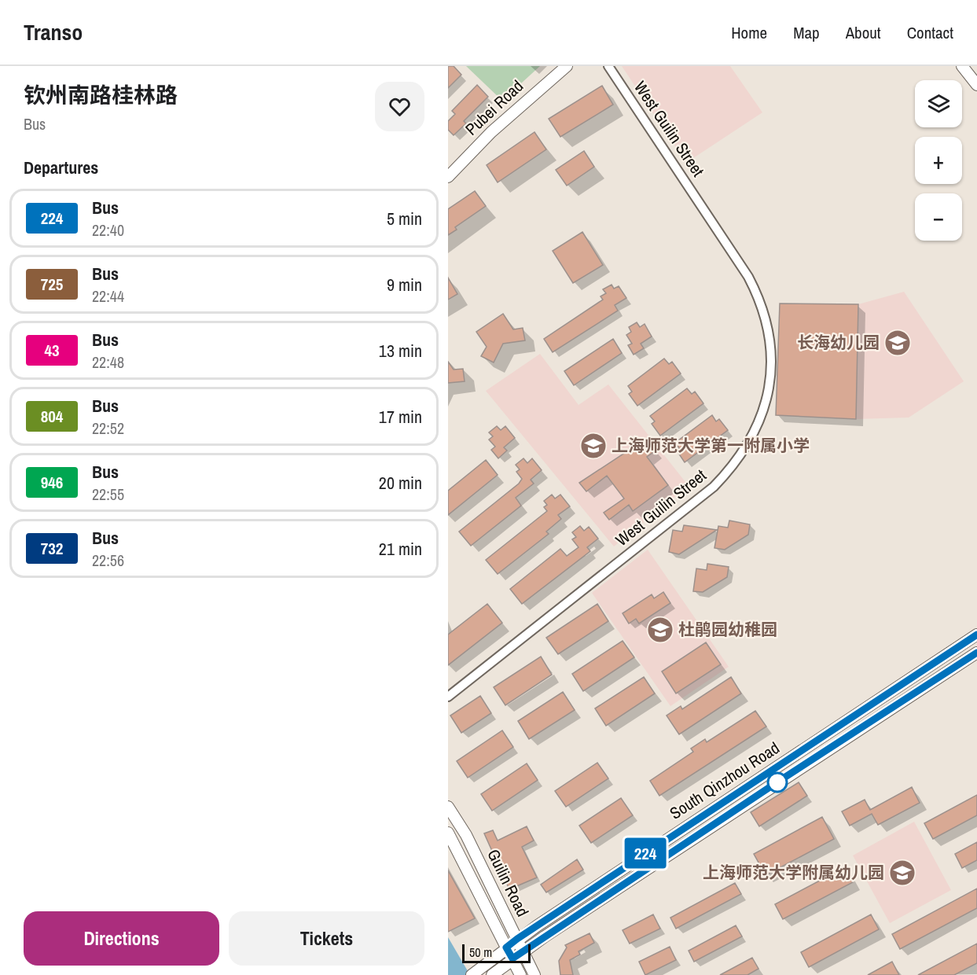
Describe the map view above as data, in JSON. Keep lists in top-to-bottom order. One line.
{"streets":{"street":["Pubei Road","West Guilin Street","South Qinzhou Road","Guilin Road"]},"crossings":[["South Qinzhou Road","Guilin Road"]],"places":{"school or university":["长海幼儿园","上海师范大学第一附属小学","杜鹃园幼稚园","上海师范大学附属幼儿园"]},"lines":["bus line 224"],"scale_bar":"50 m","page":{"header":"Transo","nav":["Home","Map","About","Contact"],"heading":[["钦州南路桂林路","Bus"],"Departures"],"on_map":"224","map_buttons":["+","−"],"list":[{"mark":"224","name":"Bus","note":"22:40","value":"5 min"},{"mark":"725","name":"Bus","note":"22:44","value":"9 min"},{"mark":"43","name":"Bus","note":"22:48","value":"13 min"},{"mark":"804","name":"Bus","note":"22:52","value":"17 min"},{"mark":"946","name":"Bus","note":"22:55","value":"20 min"},{"mark":"732","name":"Bus","note":"22:56","value":"21 min"}],"buttons":["Directions","Tickets"],"scale":"50 m"}}
